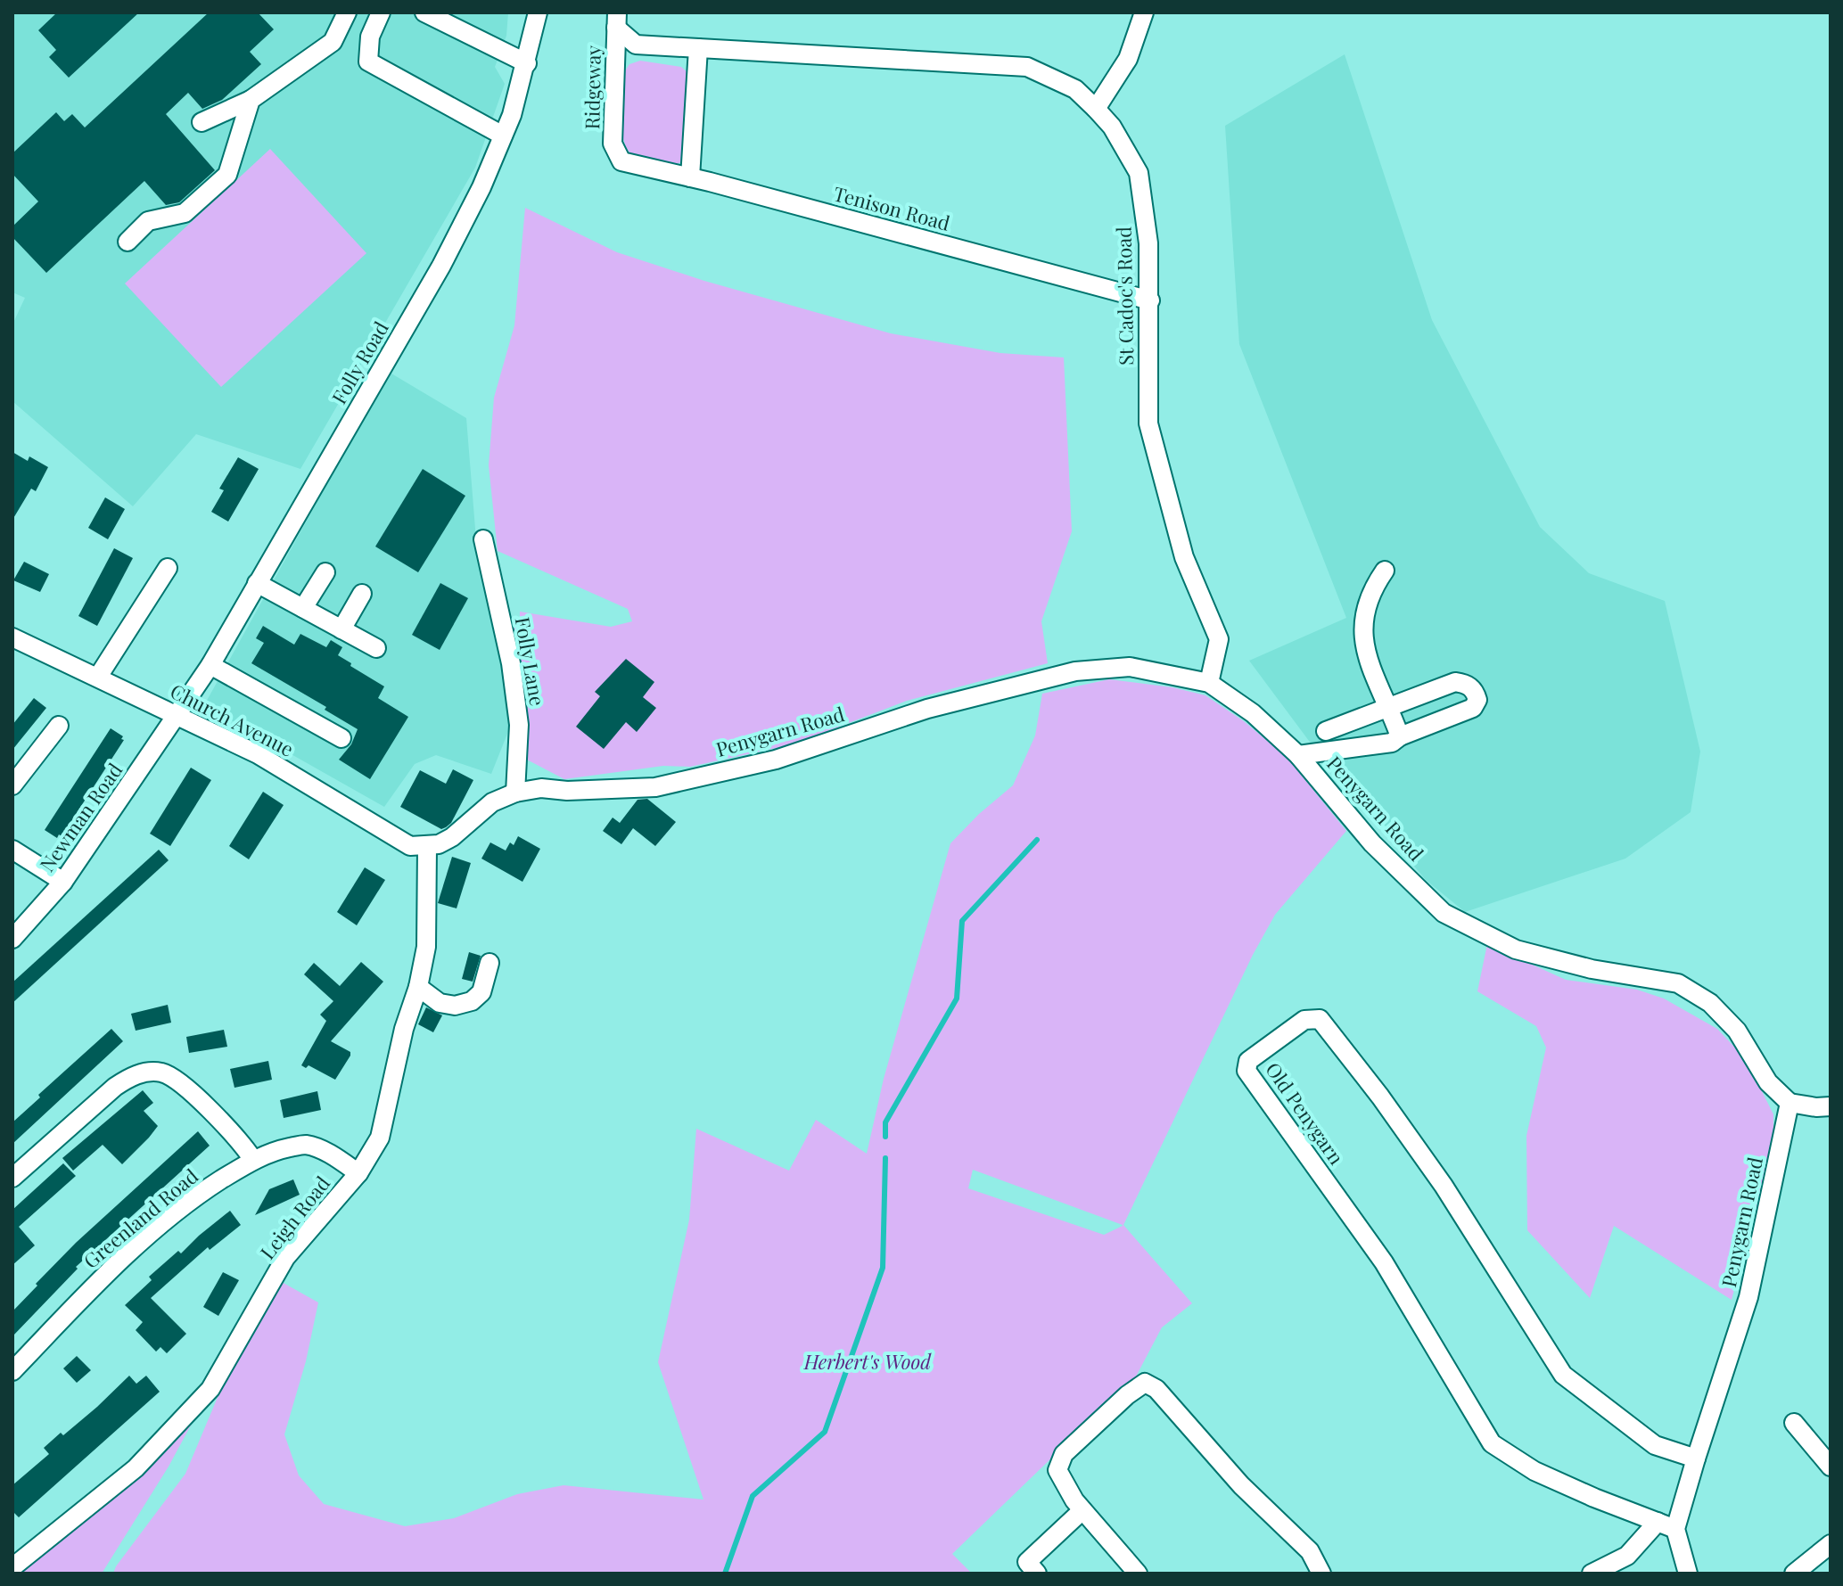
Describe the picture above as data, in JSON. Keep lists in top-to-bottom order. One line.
{"streets":{"street":["Ridgeway","Tenison Road","St Cadoc's Road","Folly Road","Folly Lane","Church Avenue","Penygarn Road","Newman Road","Old Penygarn","Leigh Road","Greenland Road"]},"crossings":[["Ridgeway","Tenison Road"],["Ridgeway","St Cadoc's Road"],["Tenison Road","St Cadoc's Road"],["St Cadoc's Road","Penygarn Road"],["Folly Road","Church Avenue"],["Folly Road","Newman Road"],["Folly Lane","Penygarn Road"],["Church Avenue","Penygarn Road"],["Church Avenue","Newman Road"],["Church Avenue","Leigh Road"],["Penygarn Road","Old Penygarn"],["Penygarn Road","Leigh Road"],["Leigh Road","Greenland Road"]],"parks":["Herbert's Wood"]}
